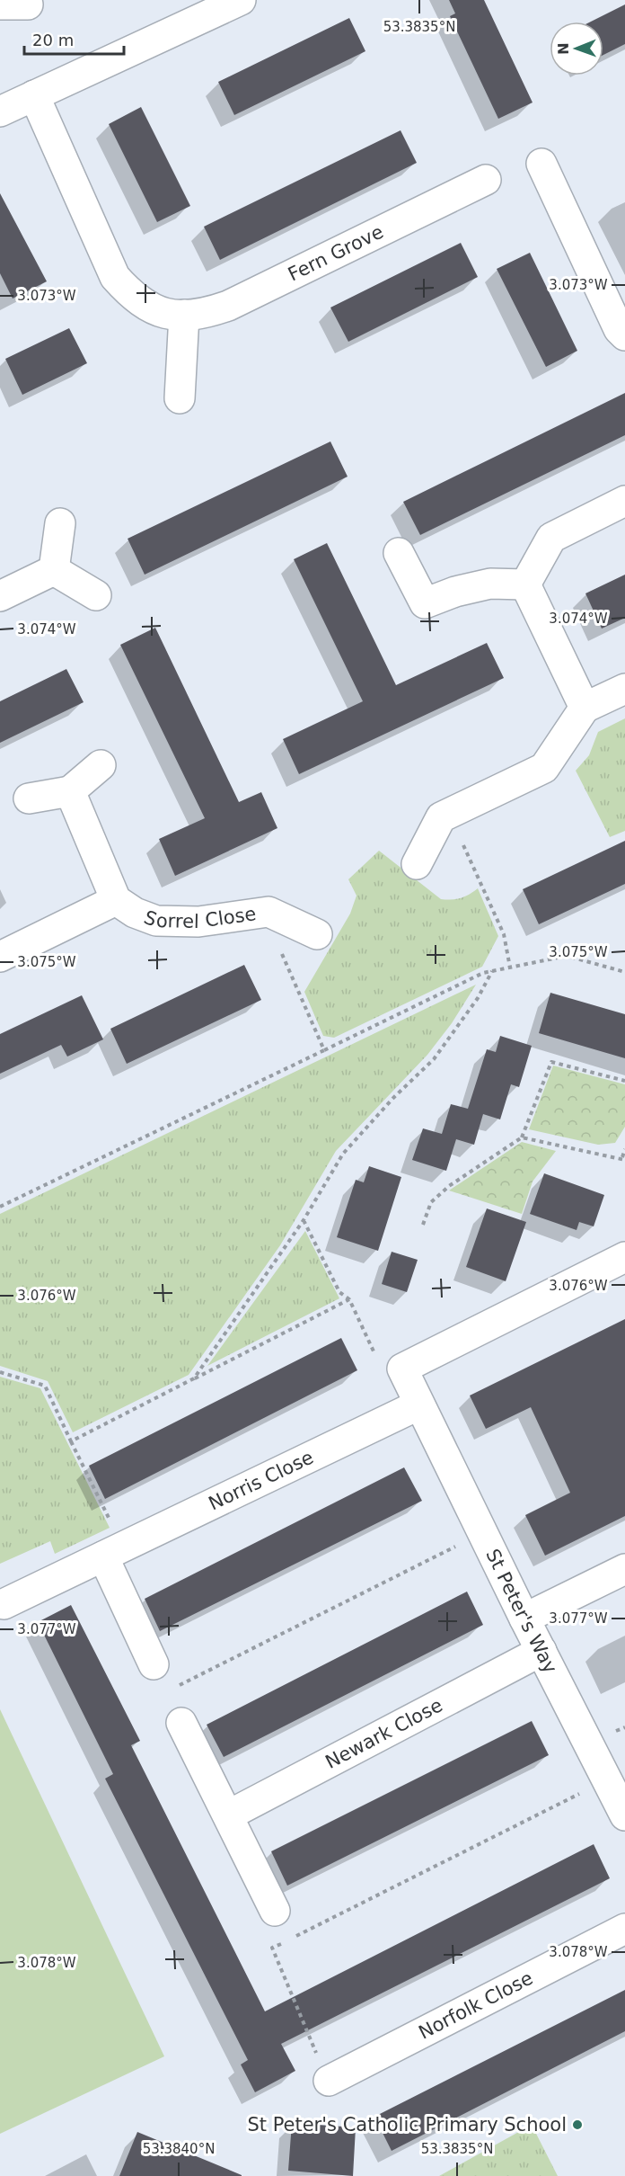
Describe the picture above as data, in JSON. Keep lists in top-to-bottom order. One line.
{"streets":{"street":["Fern Grove","Sorrel Close","Norris Close","St Peter's Way","Newark Close","Norfolk Close"]},"crossings":[["Norris Close","St Peter's Way"],["St Peter's Way","Newark Close"]],"places":["St Peter's Catholic Primary School"],"scale_bar":"20 m","north":"left","coordinates":["53.3835°N","3.073°W","3.074°W","3.075°W","3.076°W","3.077°W","3.078°W","53.3840°N"]}
